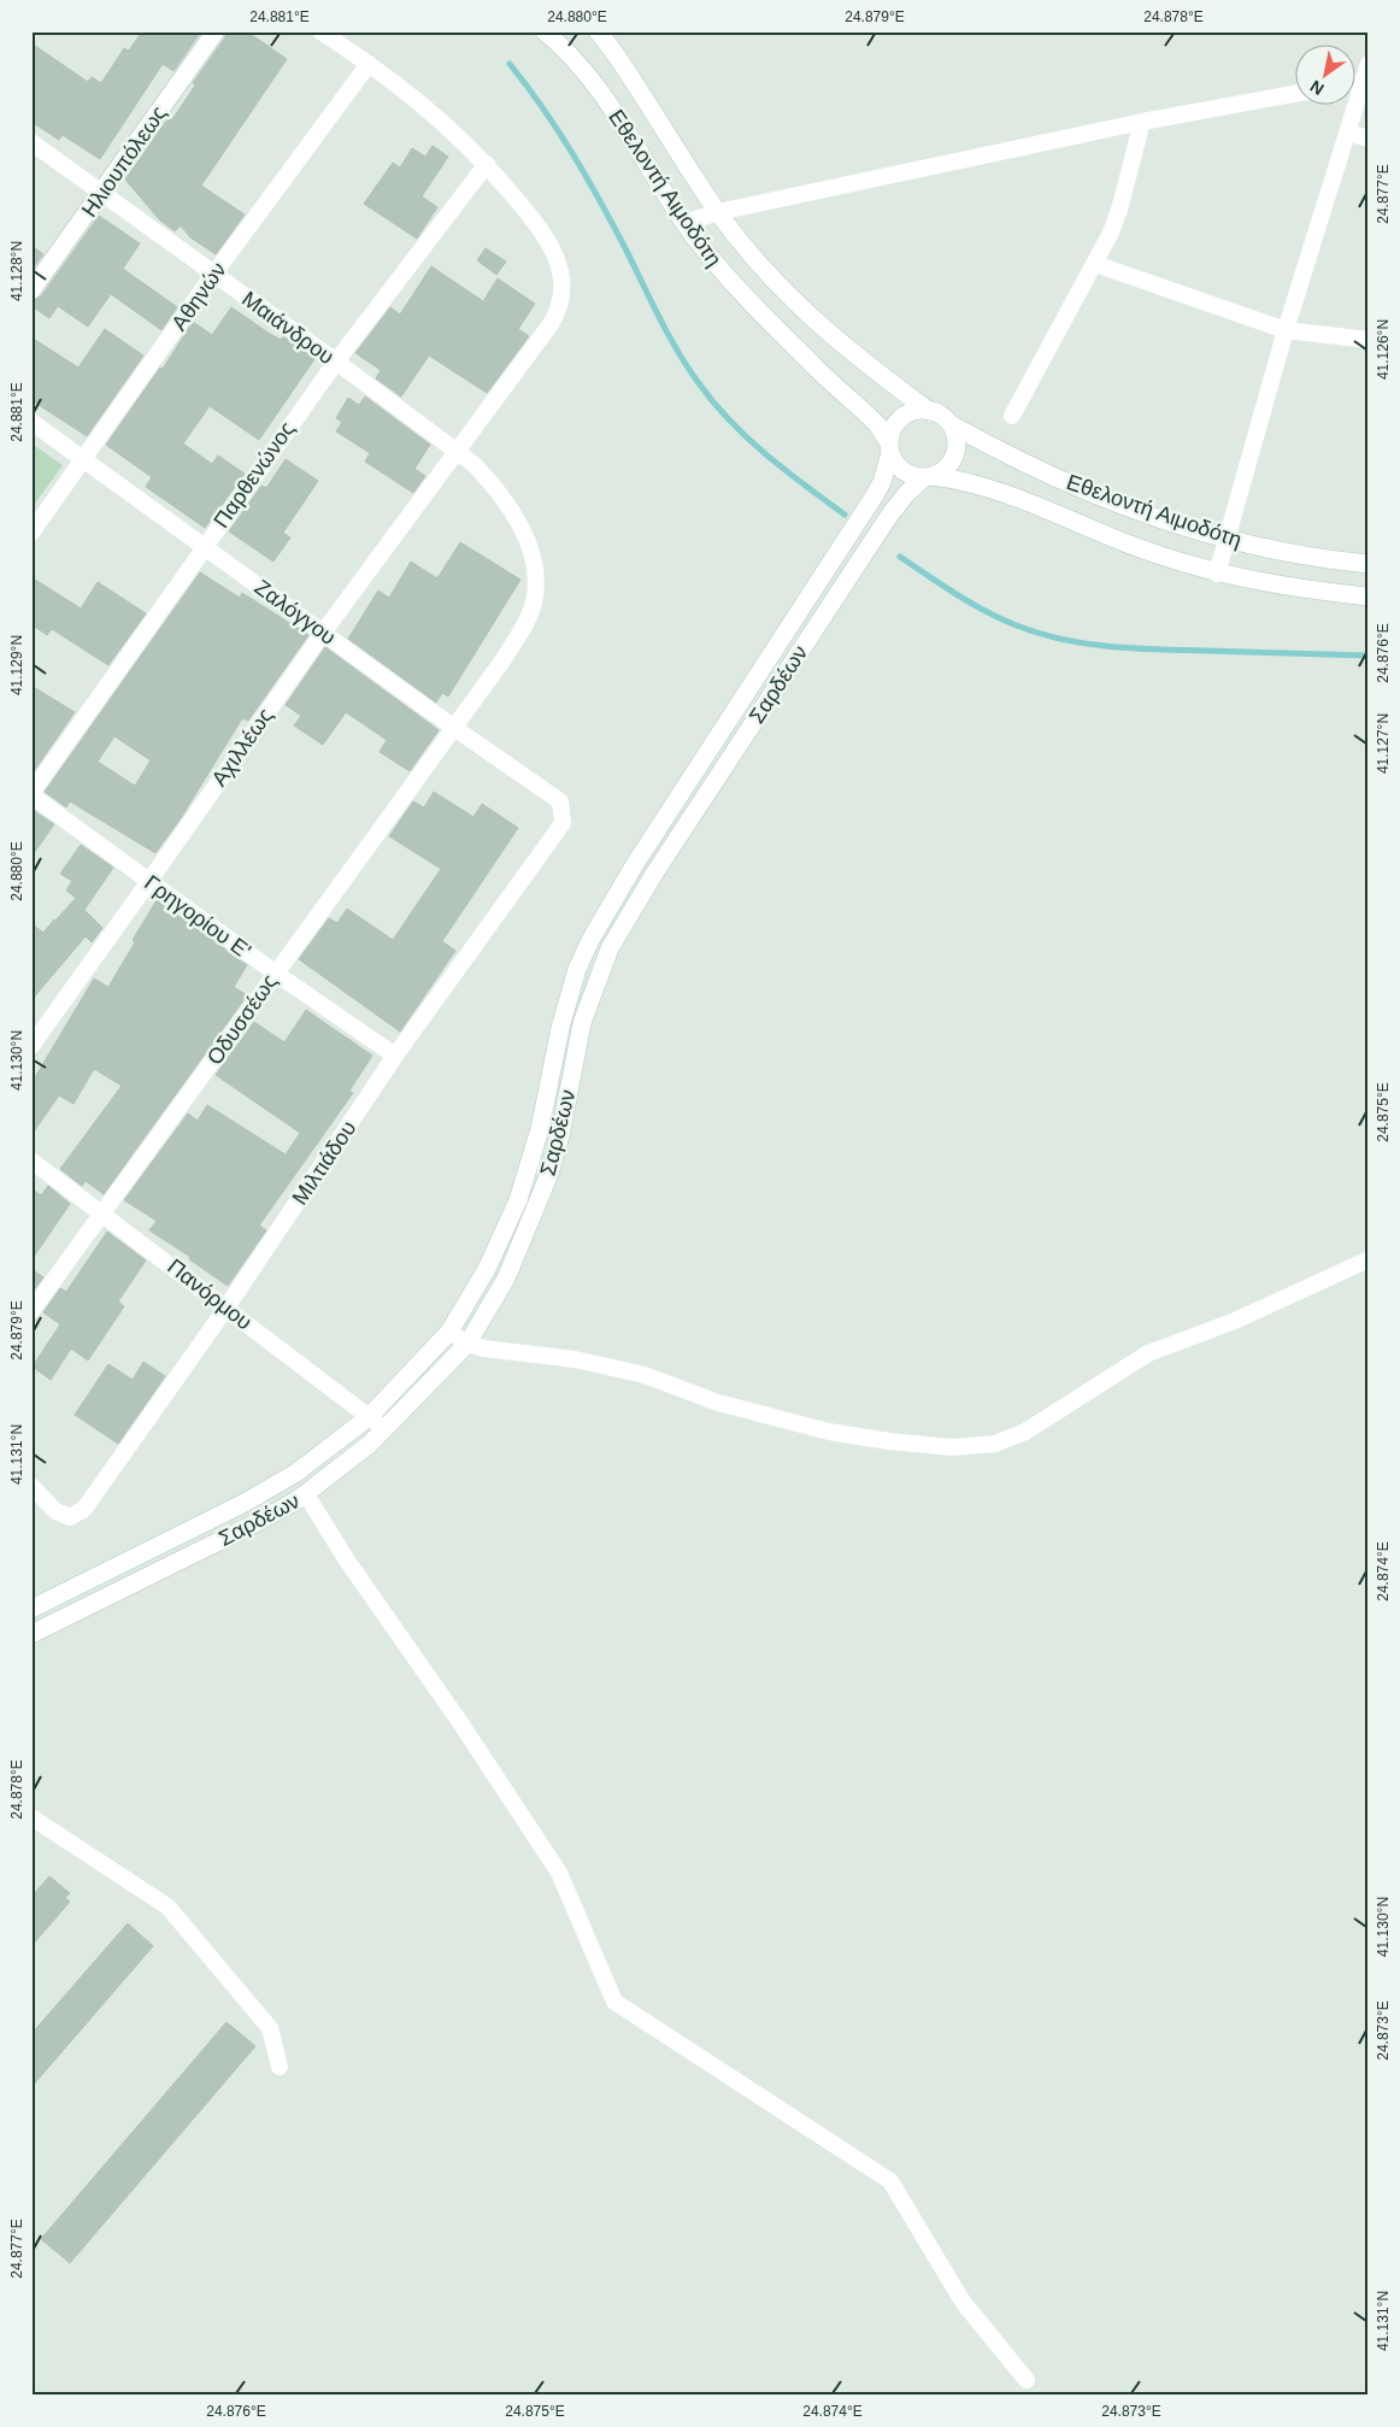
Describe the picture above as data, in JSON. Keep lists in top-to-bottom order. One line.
{"streets":{"main road":["Ηλιουπόλεως","Εθελοντή Αιμοδότη","Σαρδέων"],"street":["Αθηνών","Μαιάνδρου","Παρθενώνος","Ζαλόγγου","Αχιλλέως","Γρηγορίου Ε'","Οδυσσέως","Μιλτιάδου","Πανόρμου"]},"crossings":[["Ηλιουπόλεως","Μαιάνδρου"],["Εθελοντή Αιμοδότη","Σαρδέων"],["Αθηνών","Μαιάνδρου"],["Αθηνών","Ζαλόγγου"],["Μαιάνδρου","Παρθενώνος"],["Μαιάνδρου","Ζαλόγγου"],["Μαιάνδρου","Αχιλλέως"],["Μαιάνδρου","Οδυσσέως"],["Παρθενώνος","Ζαλόγγου"],["Παρθενώνος","Αχιλλέως"],["Παρθενώνος","Γρηγορίου Ε'"],["Ζαλόγγου","Αχιλλέως"],["Ζαλόγγου","Οδυσσέως"],["Ζαλόγγου","Μιλτιάδου"],["Σαρδέων","Πανόρμου"],["Αχιλλέως","Γρηγορίου Ε'"],["Γρηγορίου Ε'","Οδυσσέως"],["Γρηγορίου Ε'","Μιλτιάδου"],["Οδυσσέως","Πανόρμου"],["Μιλτιάδου","Πανόρμου"]],"north":"bottom left","coordinates":["24.881°E","24.880°E","24.879°E","24.878°E","24.877°E","41.128°N","41.126°N","24.876°E","41.129°N","41.127°N","41.130°N","24.875°E","41.131°N","24.874°E","24.873°E"]}
